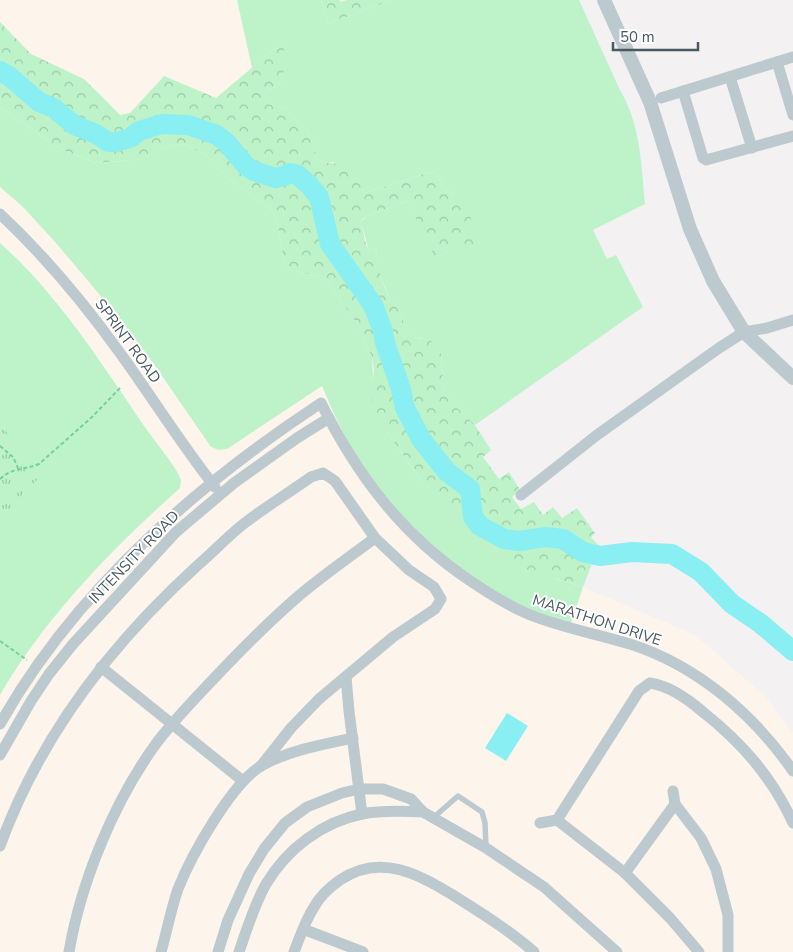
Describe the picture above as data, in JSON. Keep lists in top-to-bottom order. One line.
{"streets":{"street":["SPRINT ROAD","INTENSITY ROAD","MARATHON DRIVE"]},"crossings":[["SPRINT ROAD","INTENSITY ROAD"],["INTENSITY ROAD","MARATHON DRIVE"]],"scale_bar":"50 m"}
